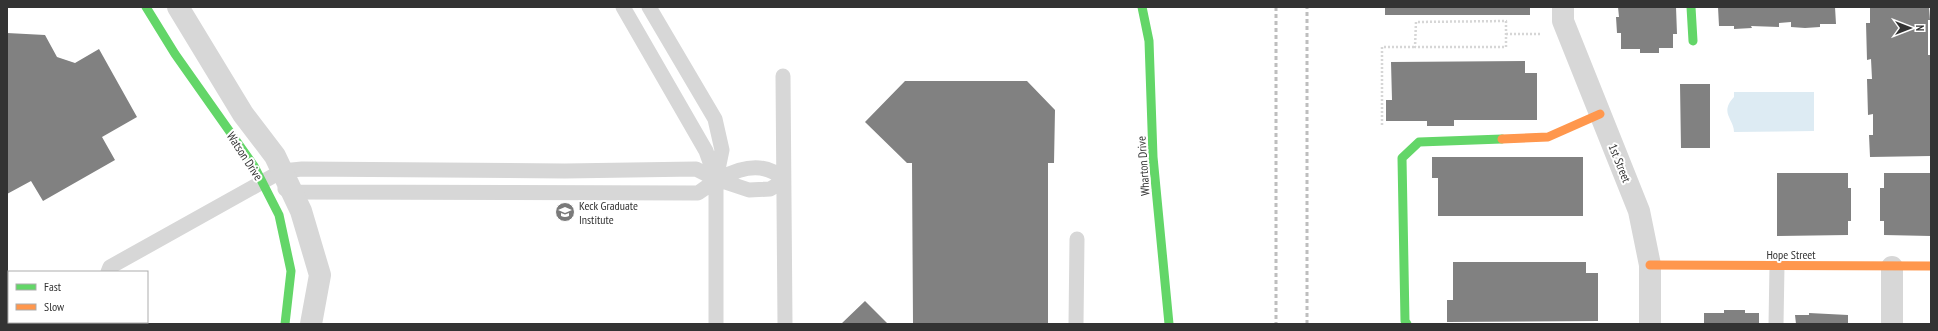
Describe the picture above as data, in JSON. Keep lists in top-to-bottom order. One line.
{"streets":{"street":["Watson Drive","1st Street","Wharton Drive","Hope Street"]},"crossings":[["1st Street","Hope Street"]],"places":{"school or university":["Keck Graduate Institute"]},"legend":["Fast","Slow"],"north":"right"}
